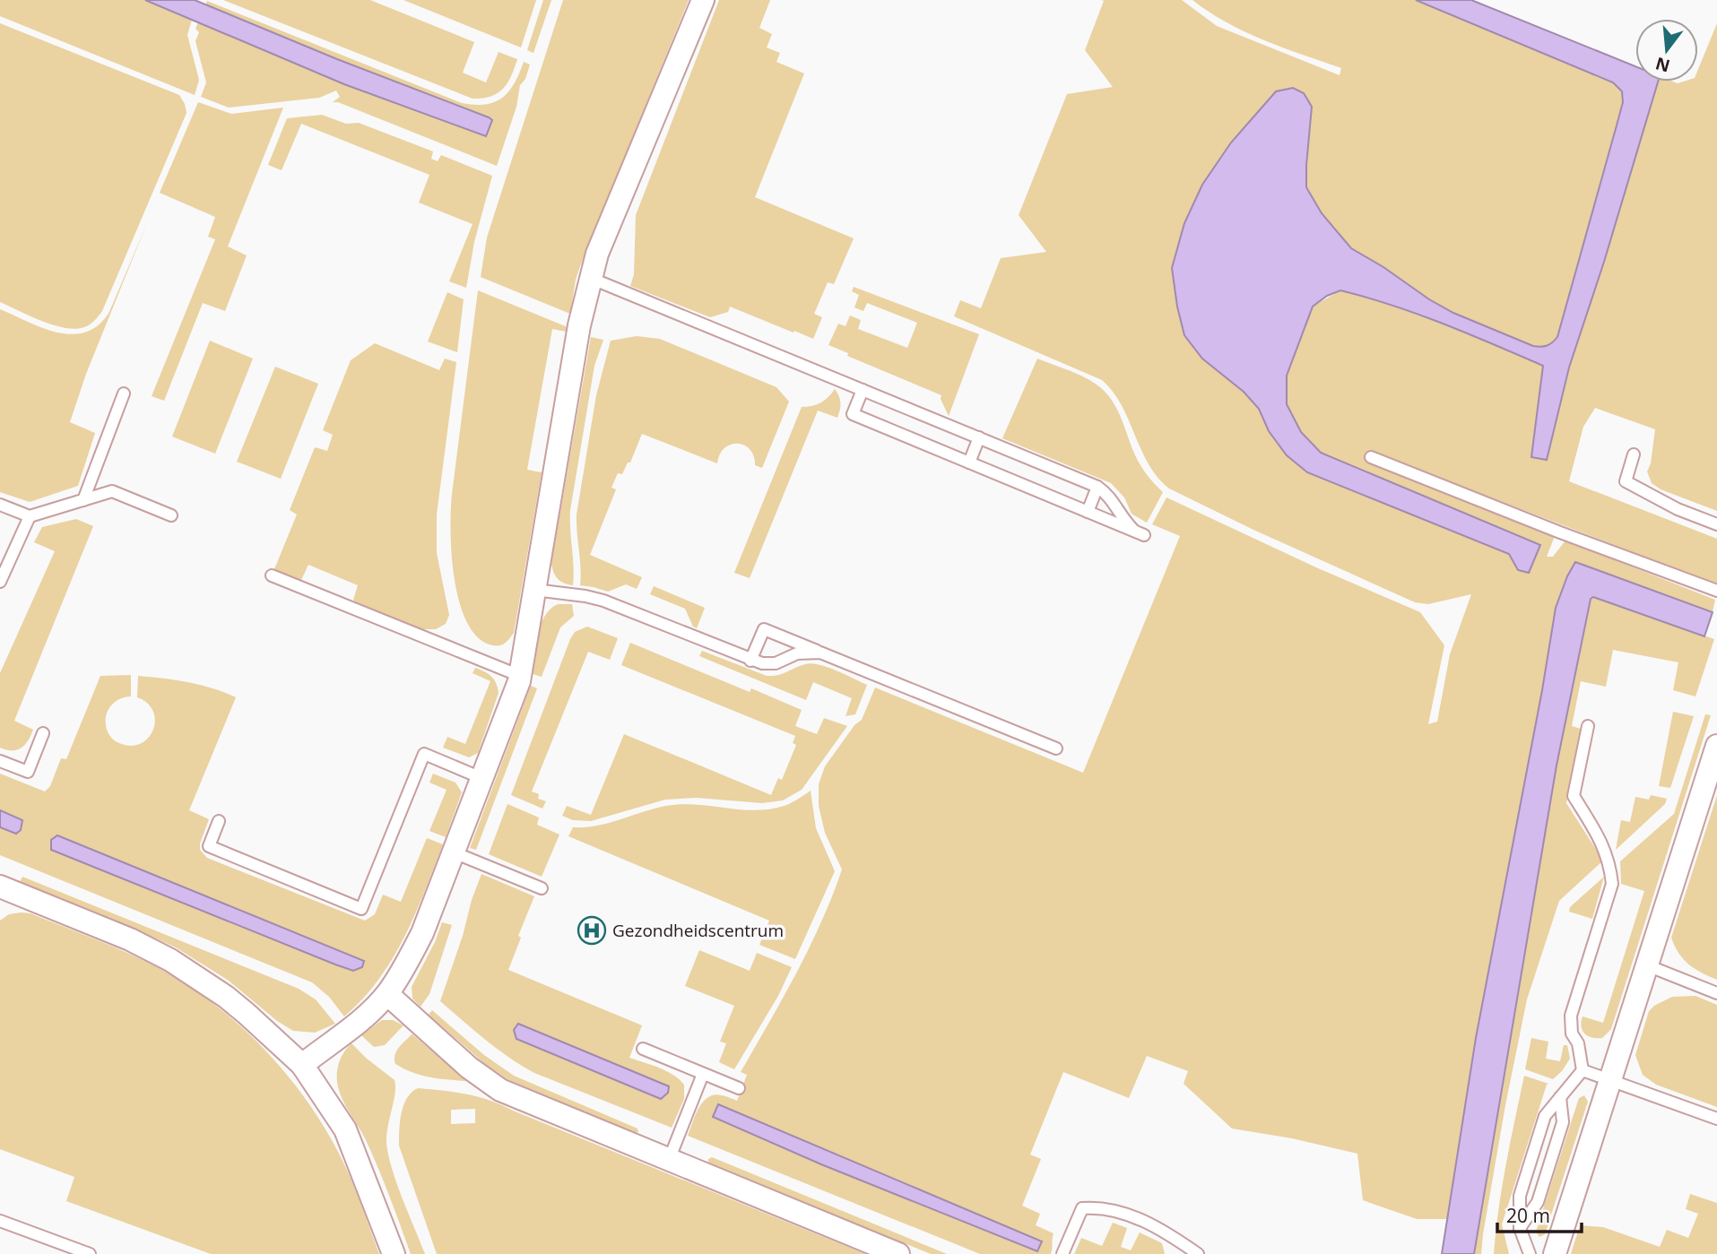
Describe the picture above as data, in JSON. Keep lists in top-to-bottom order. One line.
{"places":{"hospital":["Gezondheidscentrum"]},"scale_bar":"20 m","north":"bottom"}
